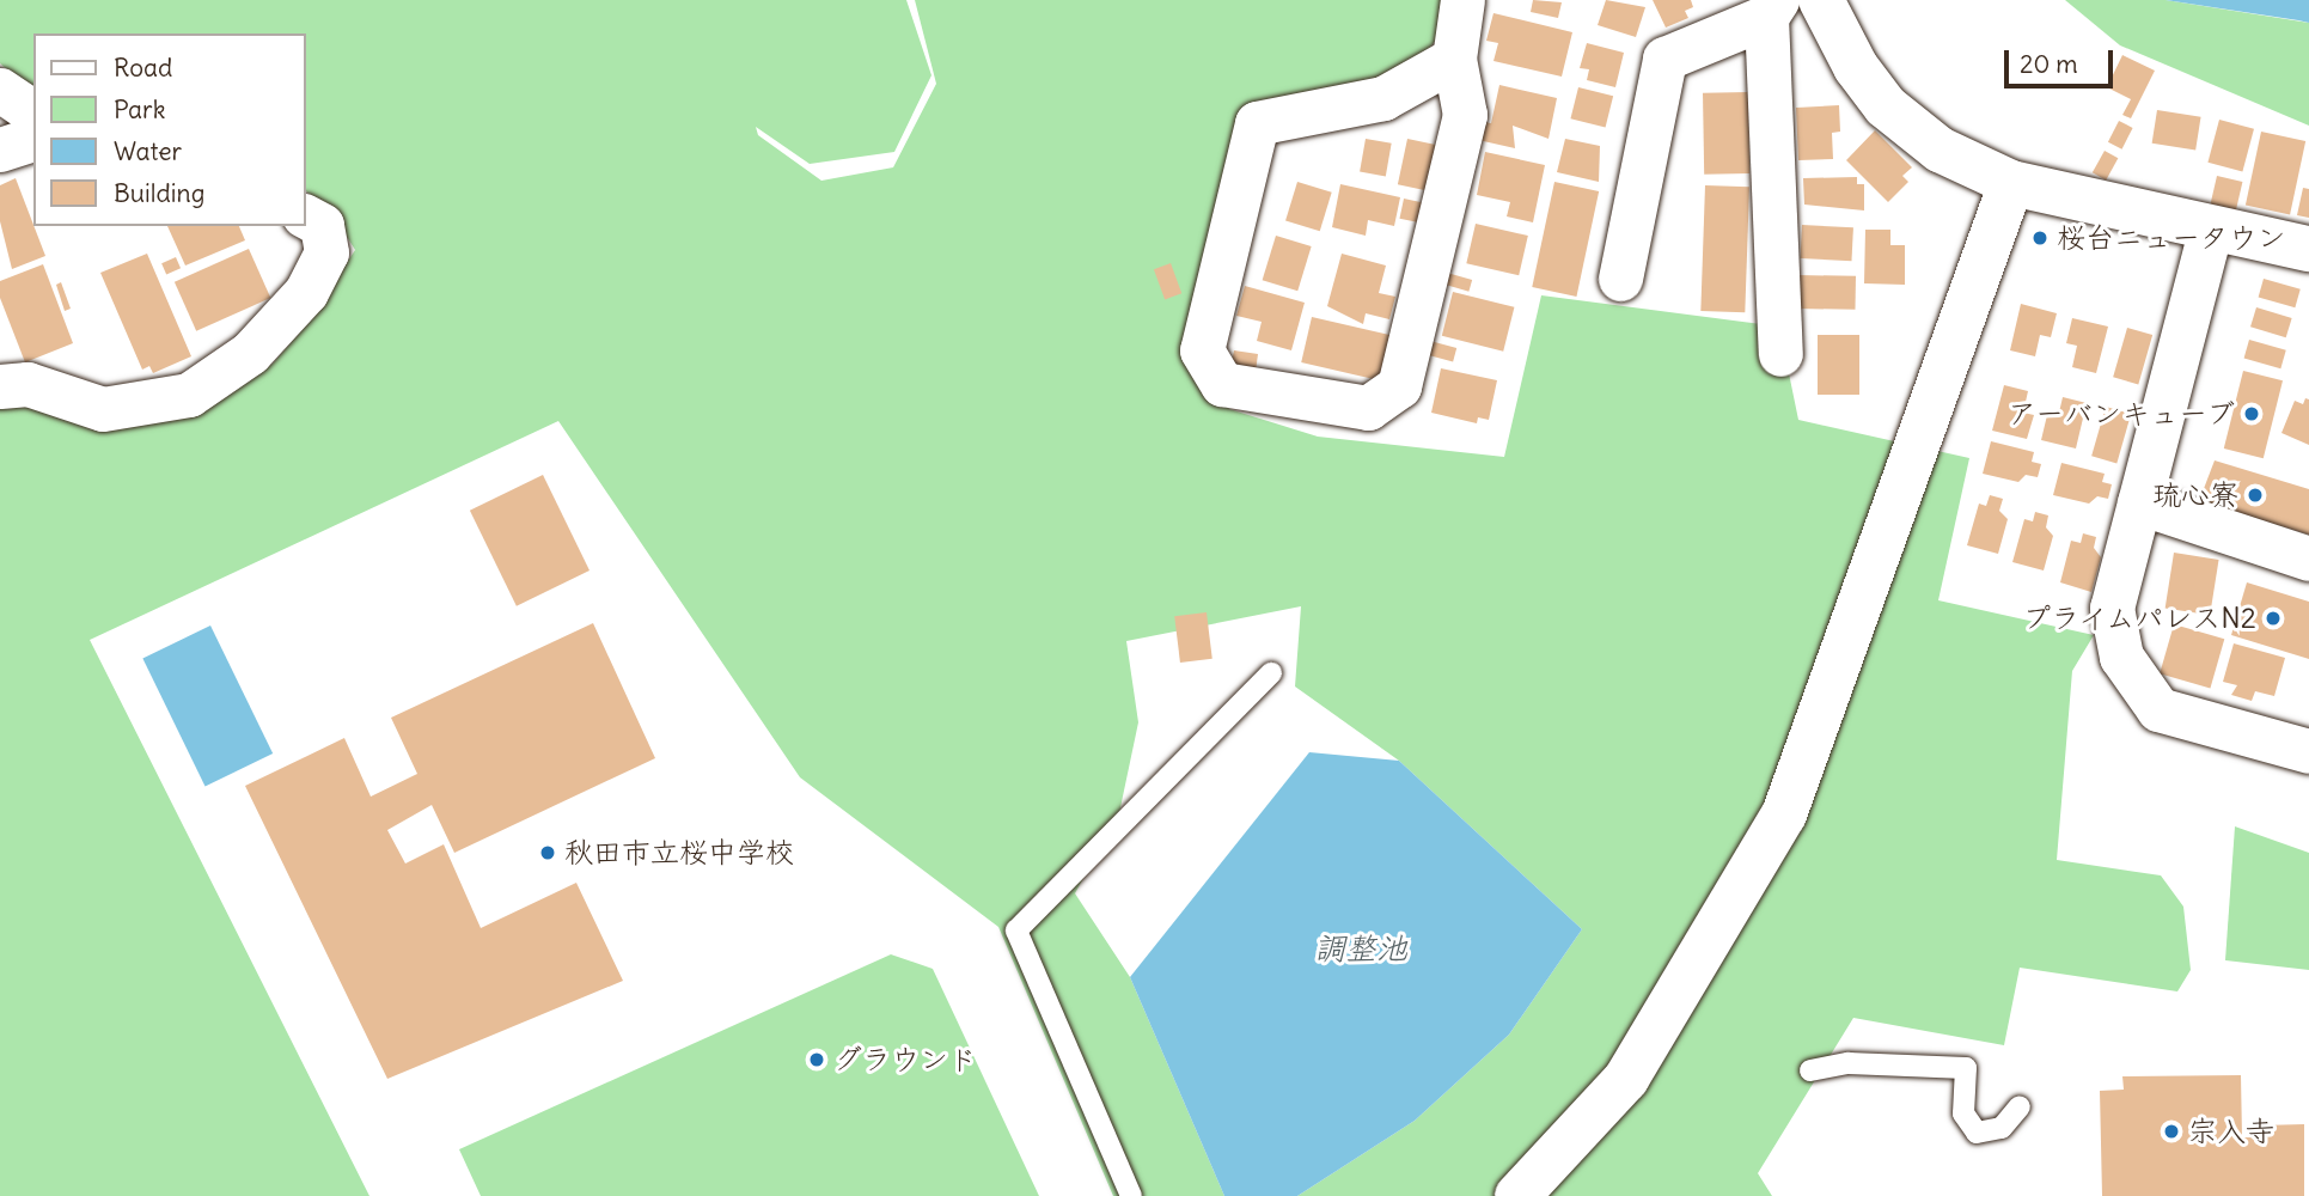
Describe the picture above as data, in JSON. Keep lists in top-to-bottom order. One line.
{"water":["調整池"],"places":["桜台ニュータウン","アーバンキューブ","琉心寮","プライムパレスN2","秋田市立桜中学校","グラウンド","宗入寺"],"legend":["Road","Park","Water","Building"],"scale_bar":"20 m"}
